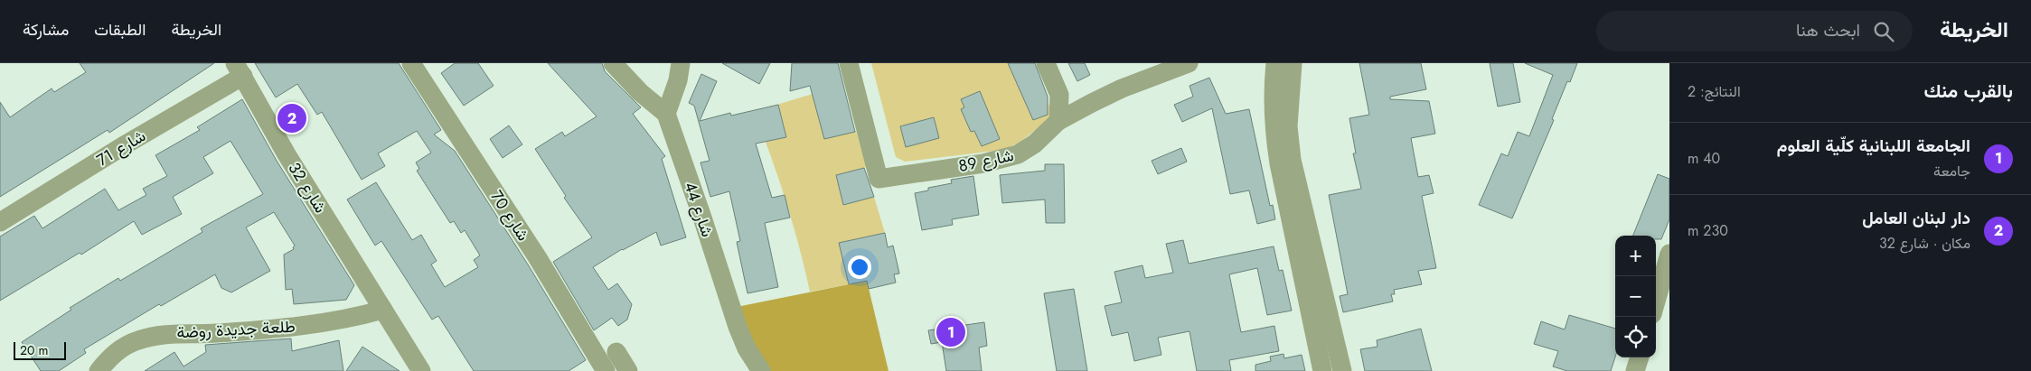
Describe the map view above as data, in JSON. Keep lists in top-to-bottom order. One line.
{"streets":{"street":["شارع 71","شارع 89","شارع 32","شارع 44","شارع 70","طلعة جديدة روضة"]},"crossings":[["شارع 71","شارع 32"],["شارع 32","طلعة جديدة روضة"]],"scale_bar":"20 m","page":{"header":"الخريطة","search":"ابحث هنا","nav":["الخريطة","الطبقات","مشاركة"],"heading":["بالقرب منك","النتائج: 2"],"pins":["2","1"],"list":[{"mark":"1","name":"الجامعة اللبنانية كلّية العلوم","note":"جامعة","value":"40 m"},{"mark":"2","name":"دار لبنان العامل","note":"مكان · شارع 32","value":"230 m"}],"map_buttons":["+","−"],"scale":"20 m"}}
